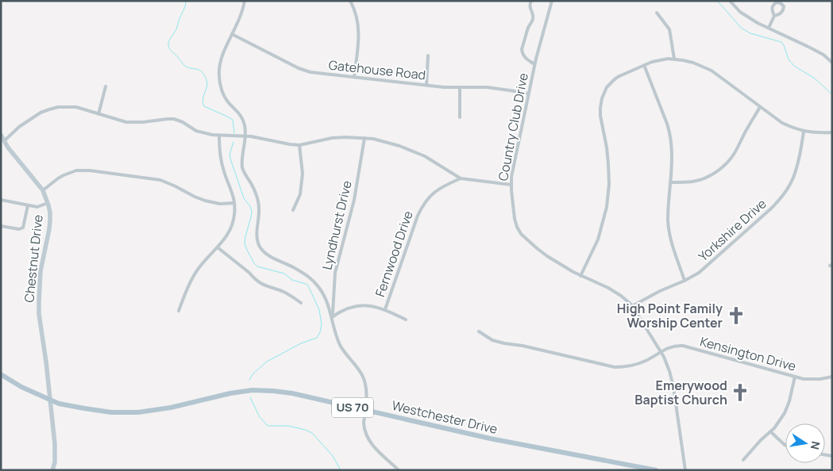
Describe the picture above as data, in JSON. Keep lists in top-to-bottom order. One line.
{"streets":{"main road":["US 70","Westchester Drive"],"street":["Gatehouse Road","Country Club Drive","Lyndhurst Drive","Yorkshire Drive","Fernwood Drive","Chestnut Drive","Kensington Drive"]},"crossings":[["Gatehouse Road","Country Club Drive"],["Country Club Drive","Yorkshire Drive"],["Country Club Drive","Kensington Drive"],["Chestnut Drive","Westchester Drive"]],"places":{"church":["High Point Family Worship Center","Emerywood Baptist Church"]},"north":"right"}
